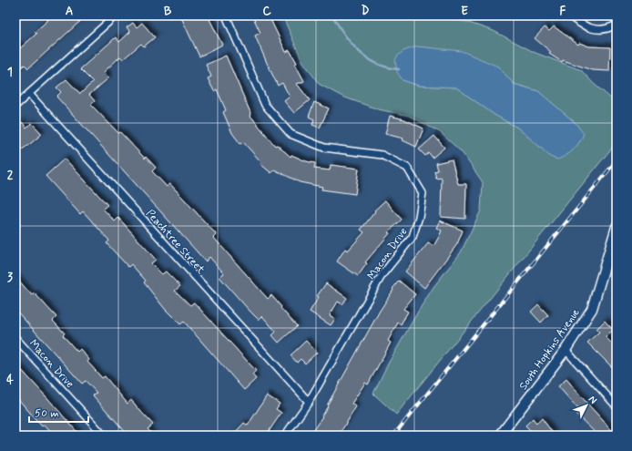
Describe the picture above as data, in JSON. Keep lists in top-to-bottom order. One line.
{"streets":{"street":["Peachtree Street","Macon Drive","South Hopkins Avenue"]},"crossings":[["Peachtree Street","Macon Drive"]],"scale_bar":"50 m","north":"top right","grid":{"columns":["A","B","C","D","E","F"],"rows":["1","2","3","4"]}}
